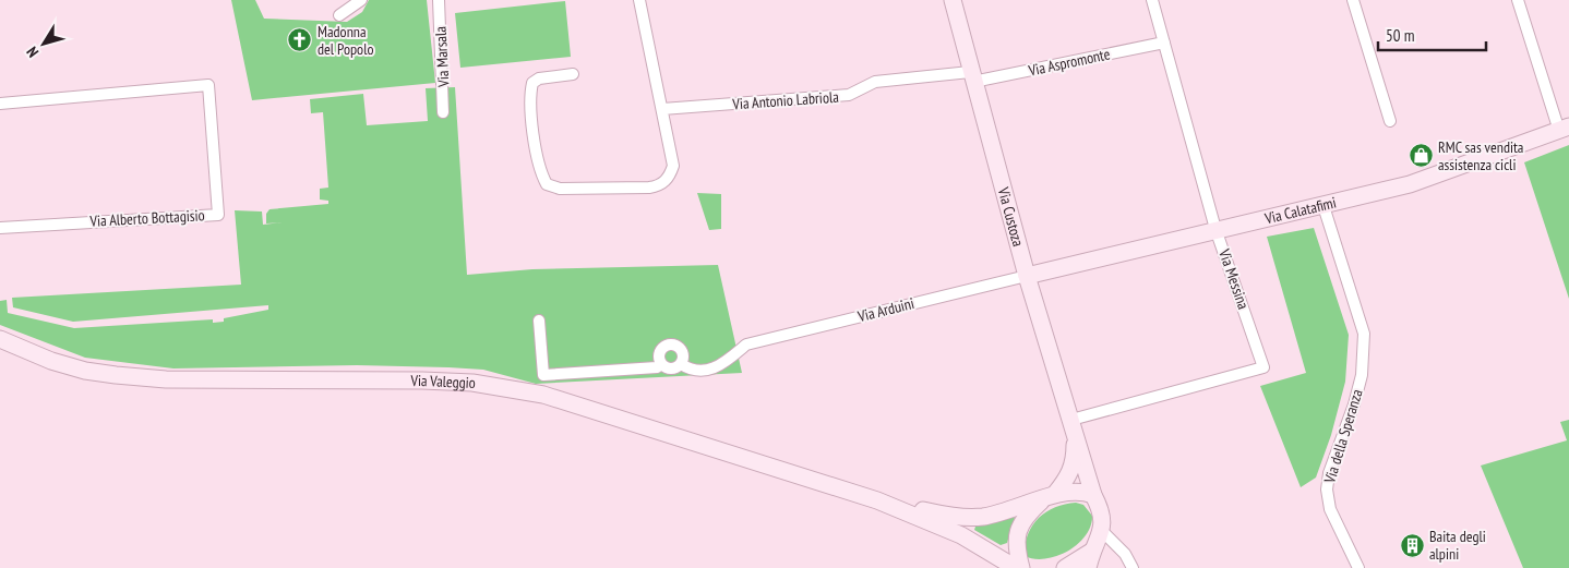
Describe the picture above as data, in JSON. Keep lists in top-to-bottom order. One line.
{"streets":{"main road":["Via Calatafimi","Via Custoza","Via Valeggio"],"street":["Via Marsala","Via Aspromonte","Via Antonio Labriola","Via Alberto Bottagisio","Via Messina","Via Arduini","Via della Speranza"]},"crossings":[["Via Aspromonte","Via Antonio Labriola"],["Via Aspromonte","Via Custoza"],["Via Aspromonte","Via Messina"],["Via Antonio Labriola","Via Custoza"],["Via Calatafimi","Via Custoza"],["Via Calatafimi","Via Messina"],["Via Calatafimi","Via Arduini"],["Via Calatafimi","Via della Speranza"],["Via Custoza","Via Messina"],["Via Custoza","Via Arduini"]],"places":{"church":["Madonna del Popolo"],"shop":["RMC sas vendita assistenza cicli"],"building":["Baita degli alpini"]},"scale_bar":"50 m","north":"bottom left"}
